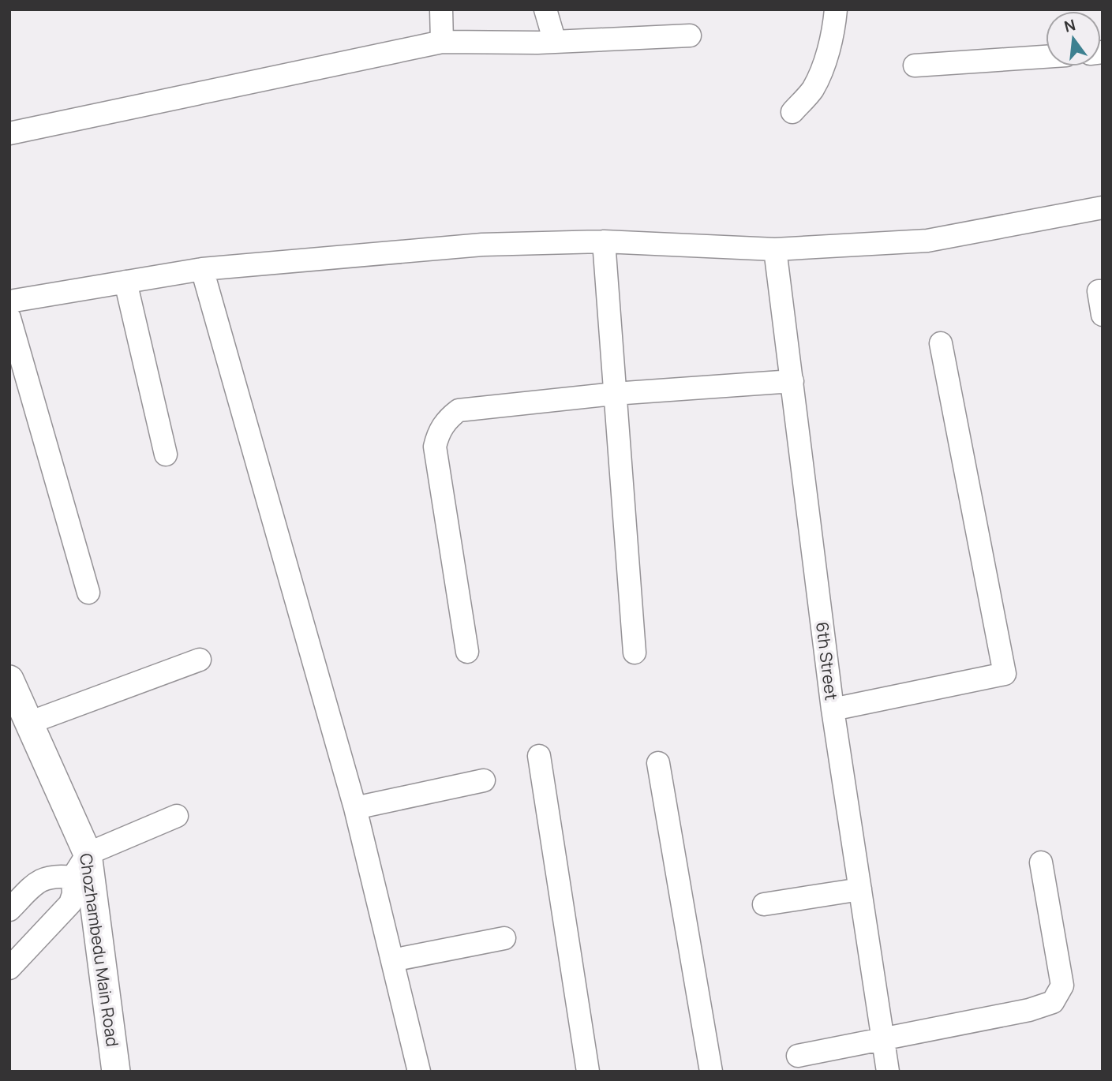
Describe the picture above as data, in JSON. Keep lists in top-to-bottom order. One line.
{"streets":{"street":["6th Street","Chozhambedu Main Road"]},"north":"top"}
